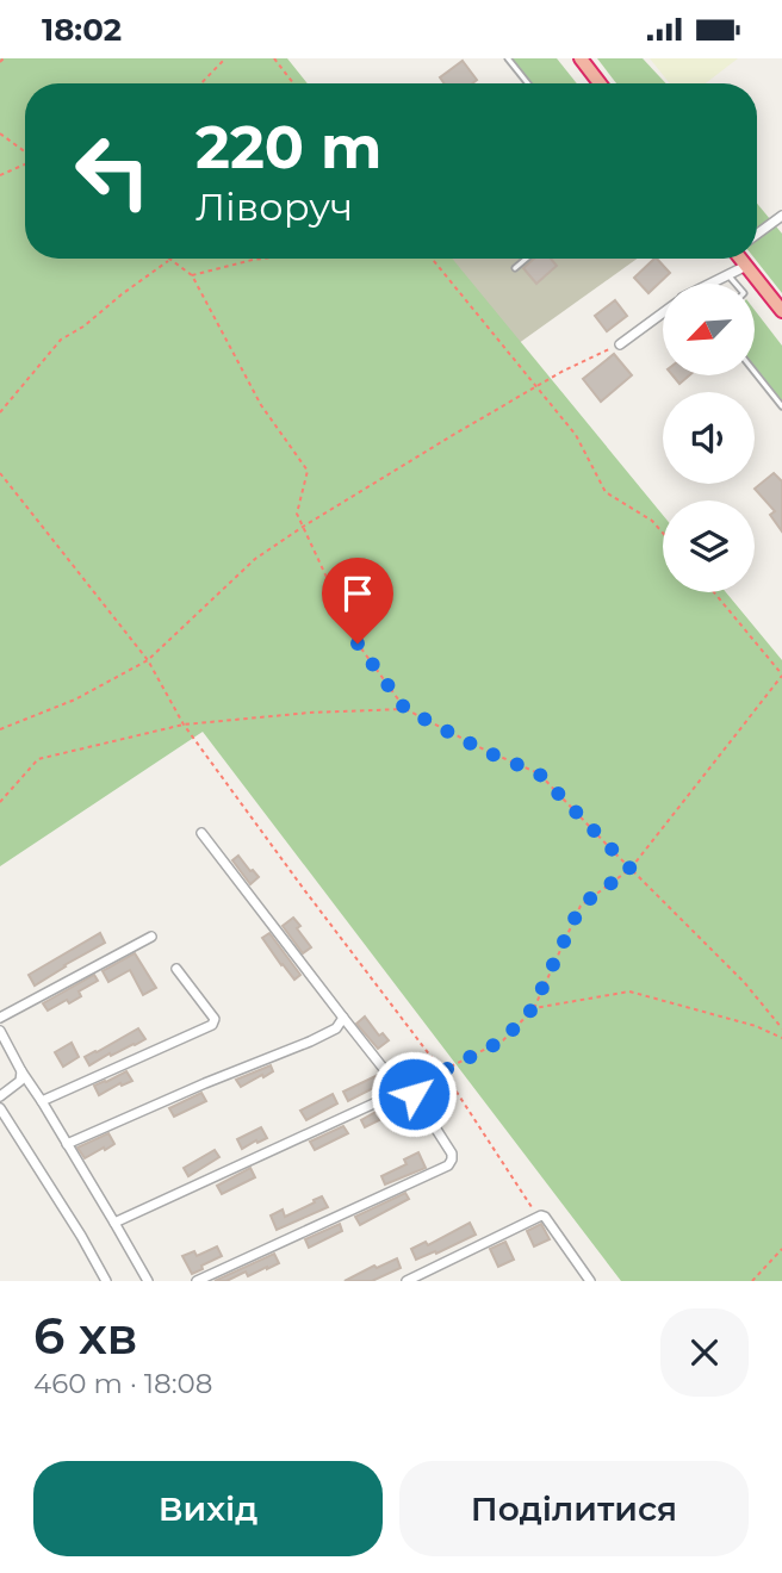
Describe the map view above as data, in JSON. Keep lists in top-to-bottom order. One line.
{"north":"bottom left","page":{"status":"18:02","turn":["220 m","Ліворуч"],"heading":["6 хв","460 m · 18:08"],"buttons":["Вихід","Поділитися"]}}
